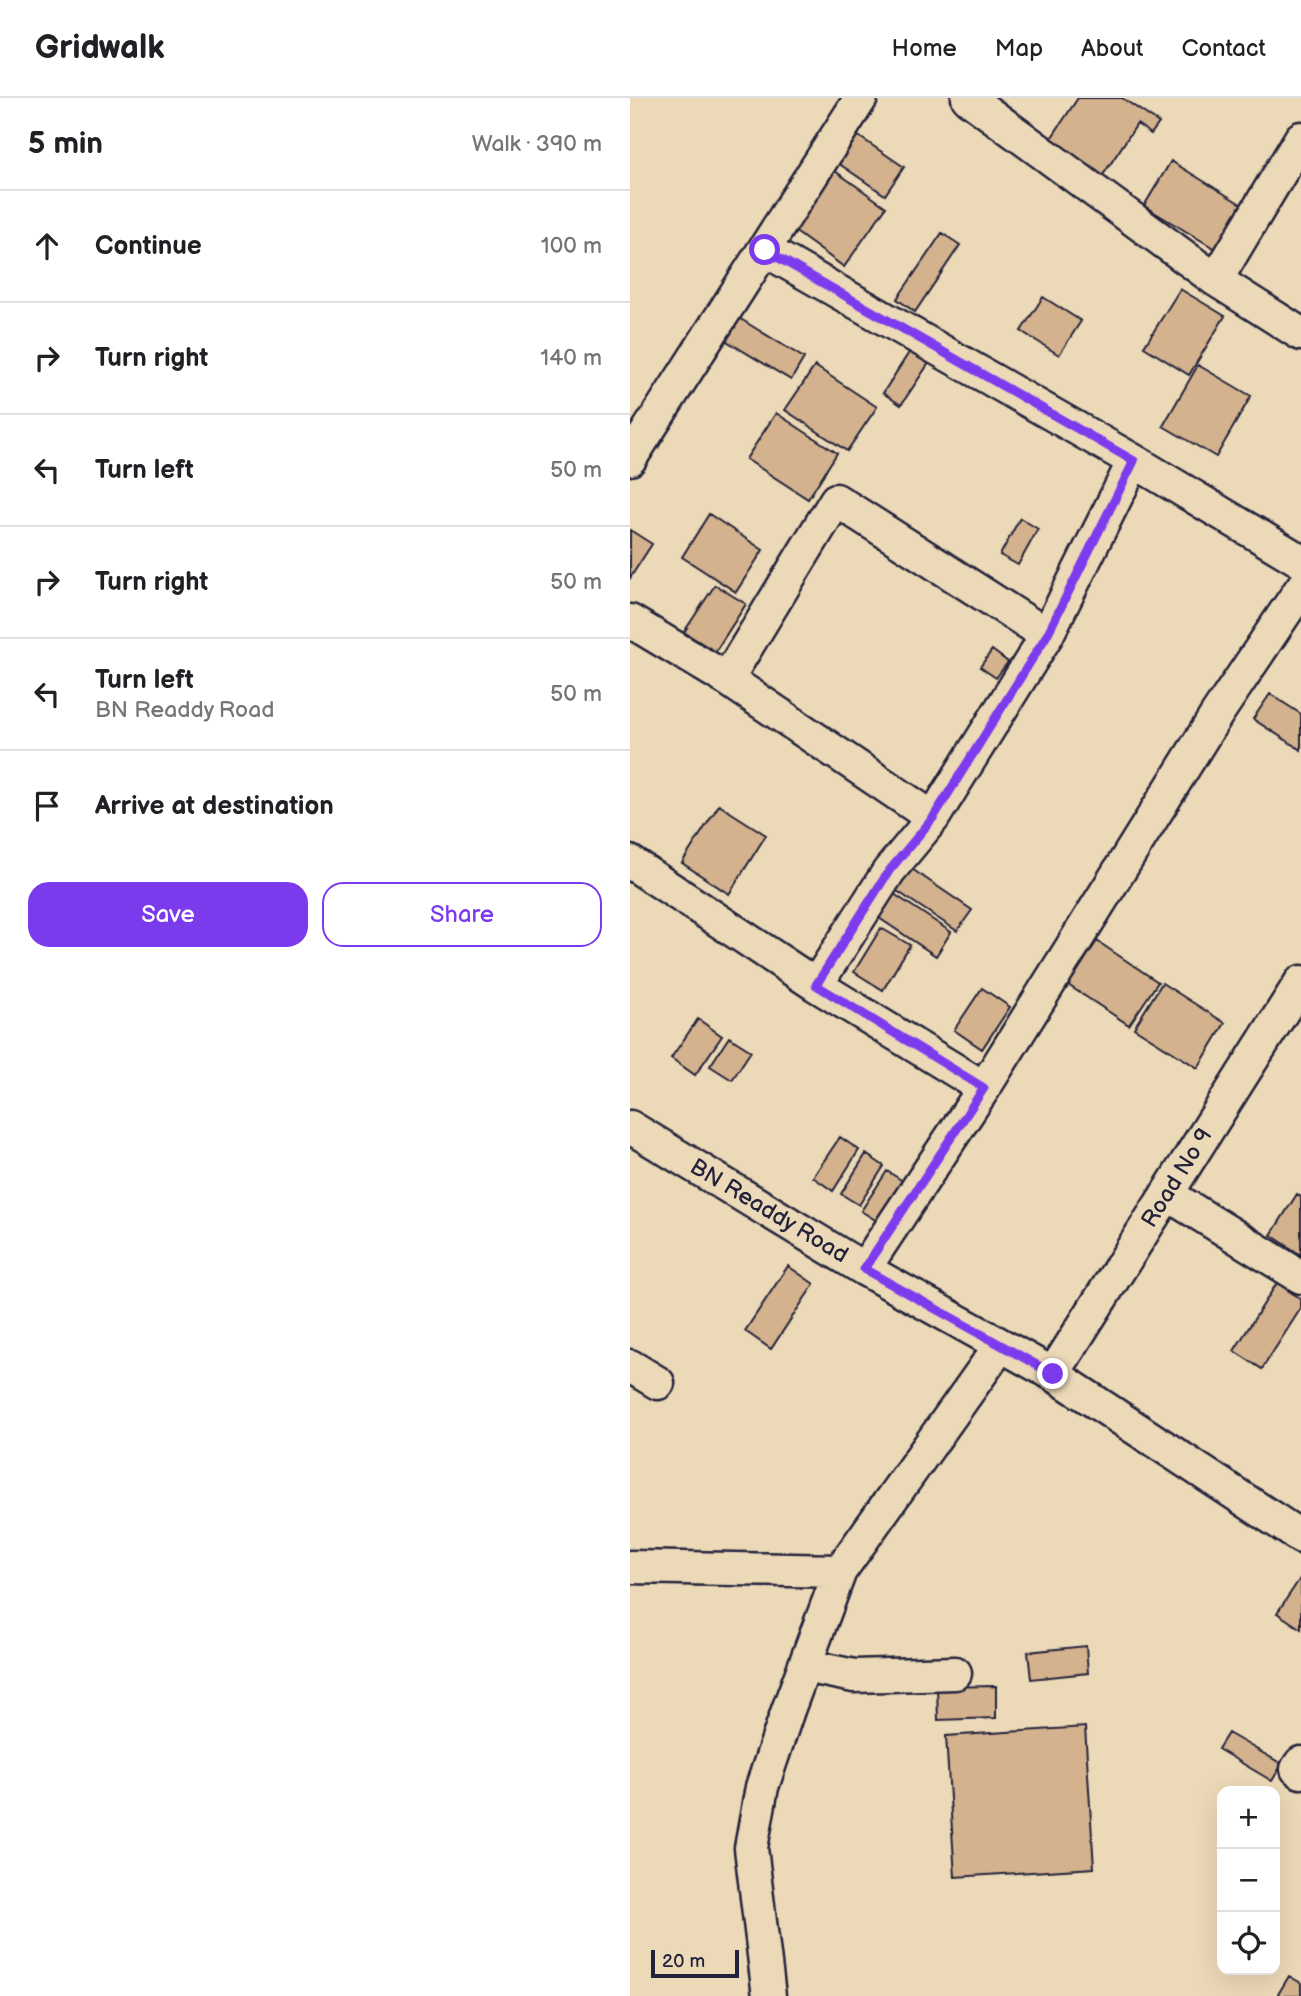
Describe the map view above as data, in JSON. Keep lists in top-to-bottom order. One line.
{"streets":{"street":["Road No 9","BN Readdy Road"]},"crossings":[["Road No 9","BN Readdy Road"]],"scale_bar":"20 m","page":{"header":"Gridwalk","nav":["Home","Map","About","Contact"],"heading":["5 min","Walk · 390 m"],"list":[["Continue","100 m"],["Turn right","140 m"],["Turn left","50 m"],["Turn right","50 m"],["Turn left","BN Readdy Road","50 m"],"Arrive at destination"],"buttons":["Save","Share"],"map_buttons":["+","−"],"scale":"20 m"}}
